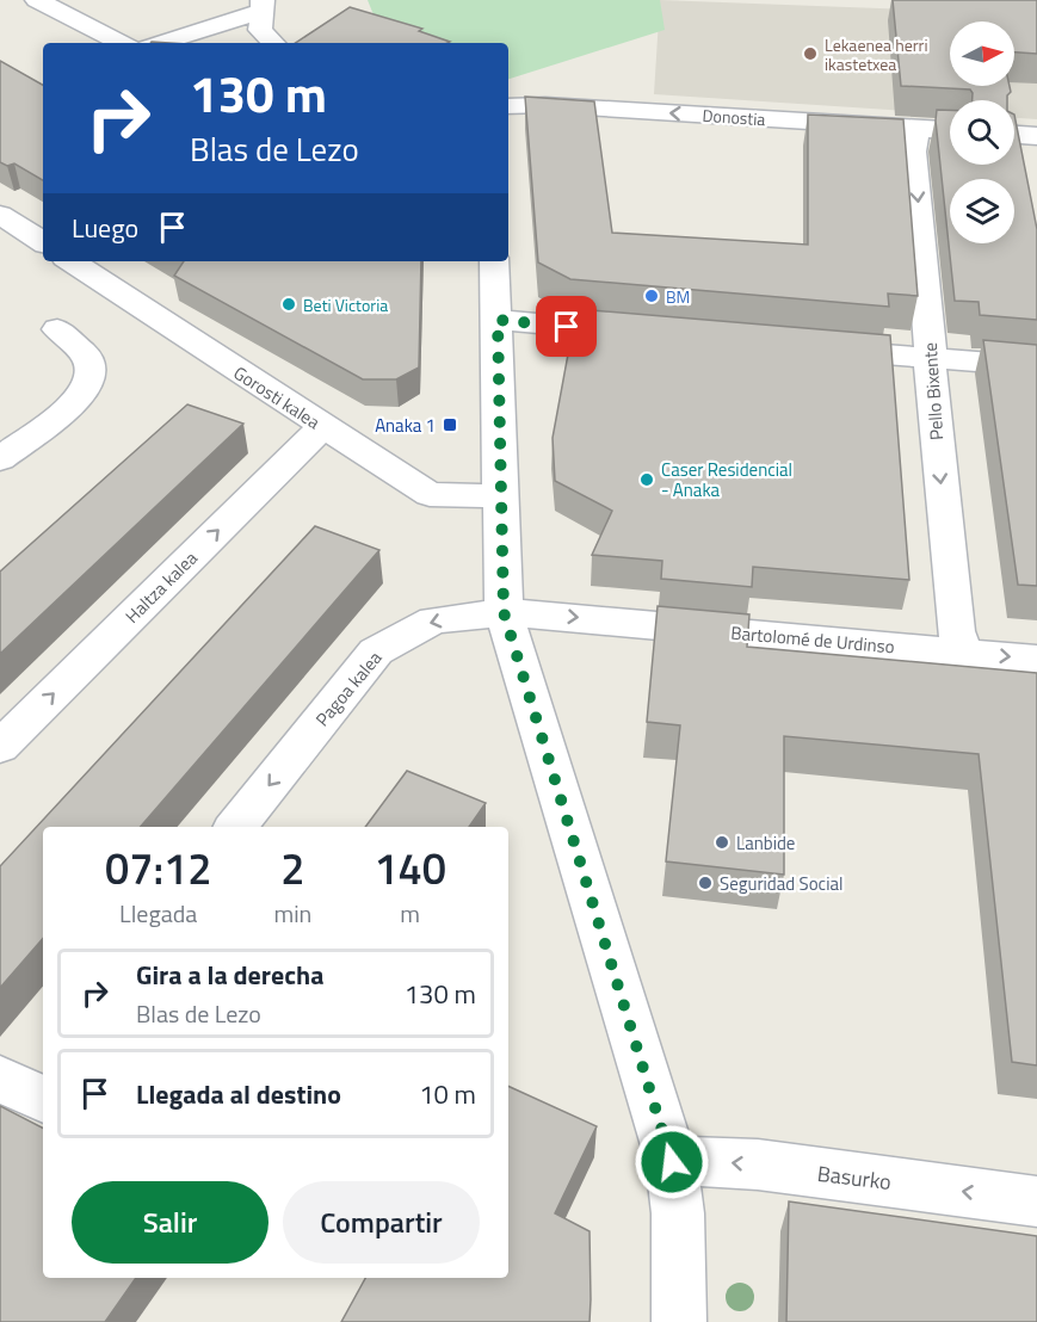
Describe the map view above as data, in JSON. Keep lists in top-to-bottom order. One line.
{"streets":{"street":["Donostia","Pello Bixente","Gorosti kalea","Haltza kalea","Bartolomé de Urdinso","Pagoa kalea","Basurko"]},"crossings":[["Donostia","Pello Bixente"],["Pello Bixente","Bartolomé de Urdinso"],["Gorosti kalea","Haltza kalea"],["Bartolomé de Urdinso","Pagoa kalea"]],"one_way":["Pello Bixente","Haltza kalea","Pagoa kalea","Basurko"],"places":{"other":["Lekaenea herri ikastetxea","BM","Beti Victoria","Caser Residencial - Anaka","Lanbide","Seguridad Social"],"transit":["Anaka 1"]},"north":"right","page":{"turn":["130 m","Blas de Lezo"],"then":"Luego","eta":["07:12","Llegada","2","min","140","m"],"list":[{"name":"Gira a la derecha","note":"Blas de Lezo","value":"130 m"},{"name":"Llegada al destino","value":"10 m"}],"buttons":["Salir","Compartir"]}}
